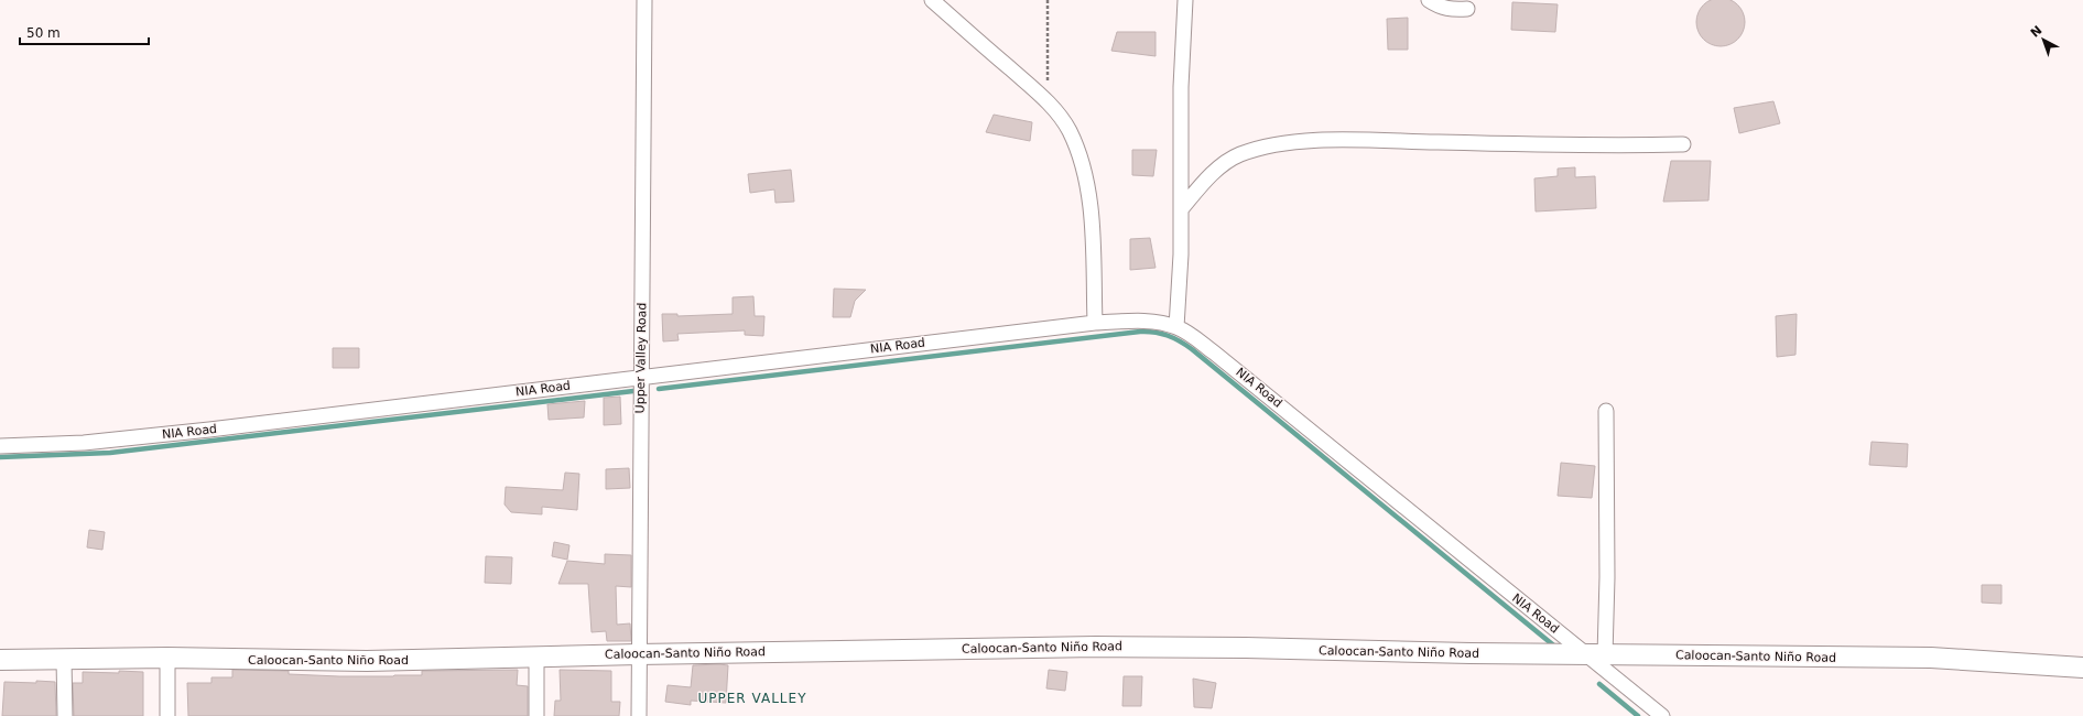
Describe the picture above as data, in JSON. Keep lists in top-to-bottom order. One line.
{"streets":{"street":["NIA Road","Upper Valley Road","Caloocan-Santo Niño Road"]},"crossings":[["NIA Road","Upper Valley Road"],["NIA Road","Caloocan-Santo Niño Road"],["Upper Valley Road","Caloocan-Santo Niño Road"]],"districts":["UPPER VALLEY"],"scale_bar":"50 m","north":"top left"}
